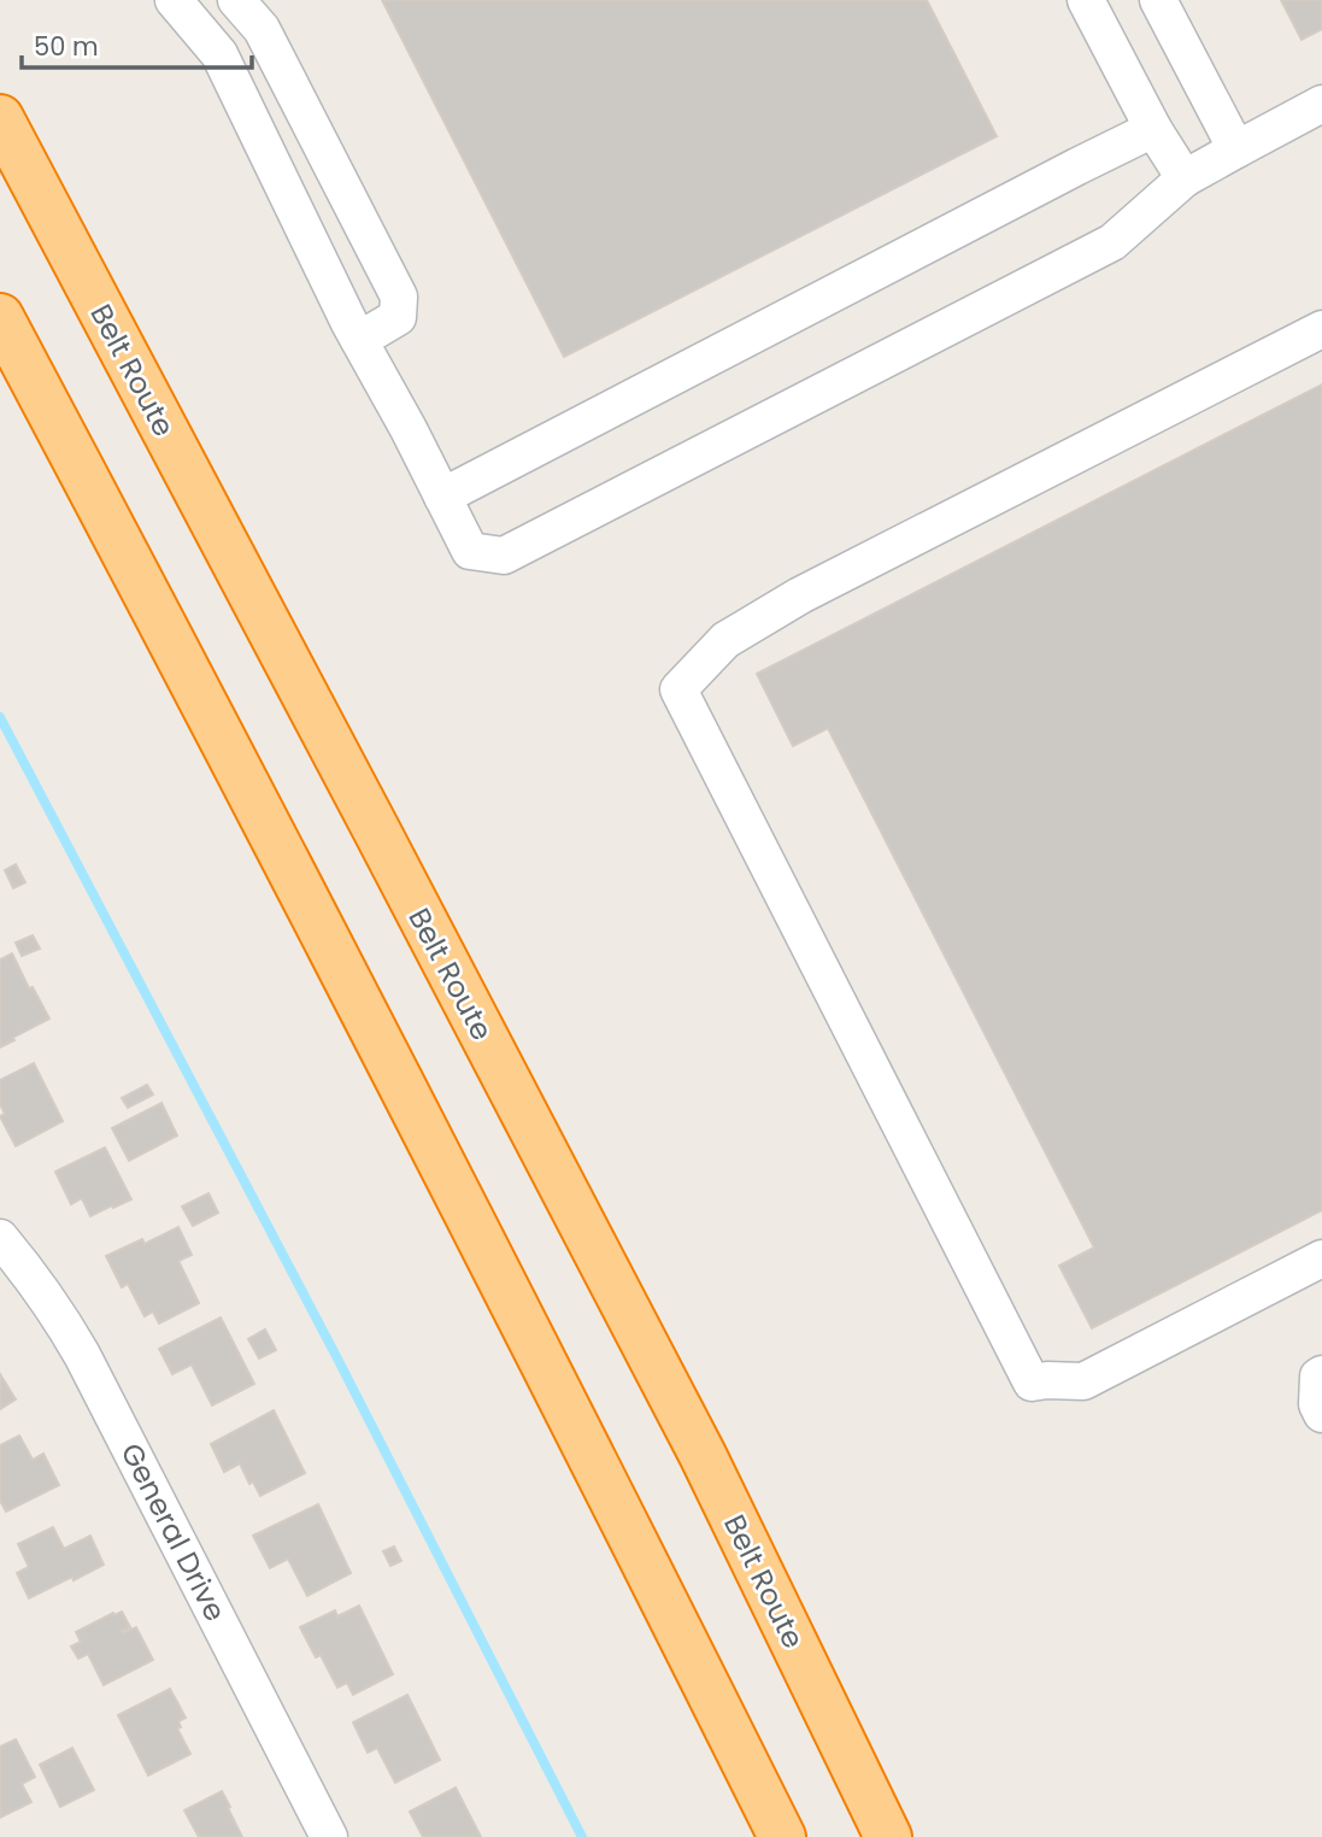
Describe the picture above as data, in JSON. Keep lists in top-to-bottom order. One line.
{"streets":{"highway":["Belt Route"],"street":["General Drive"]},"scale_bar":"50 m"}
